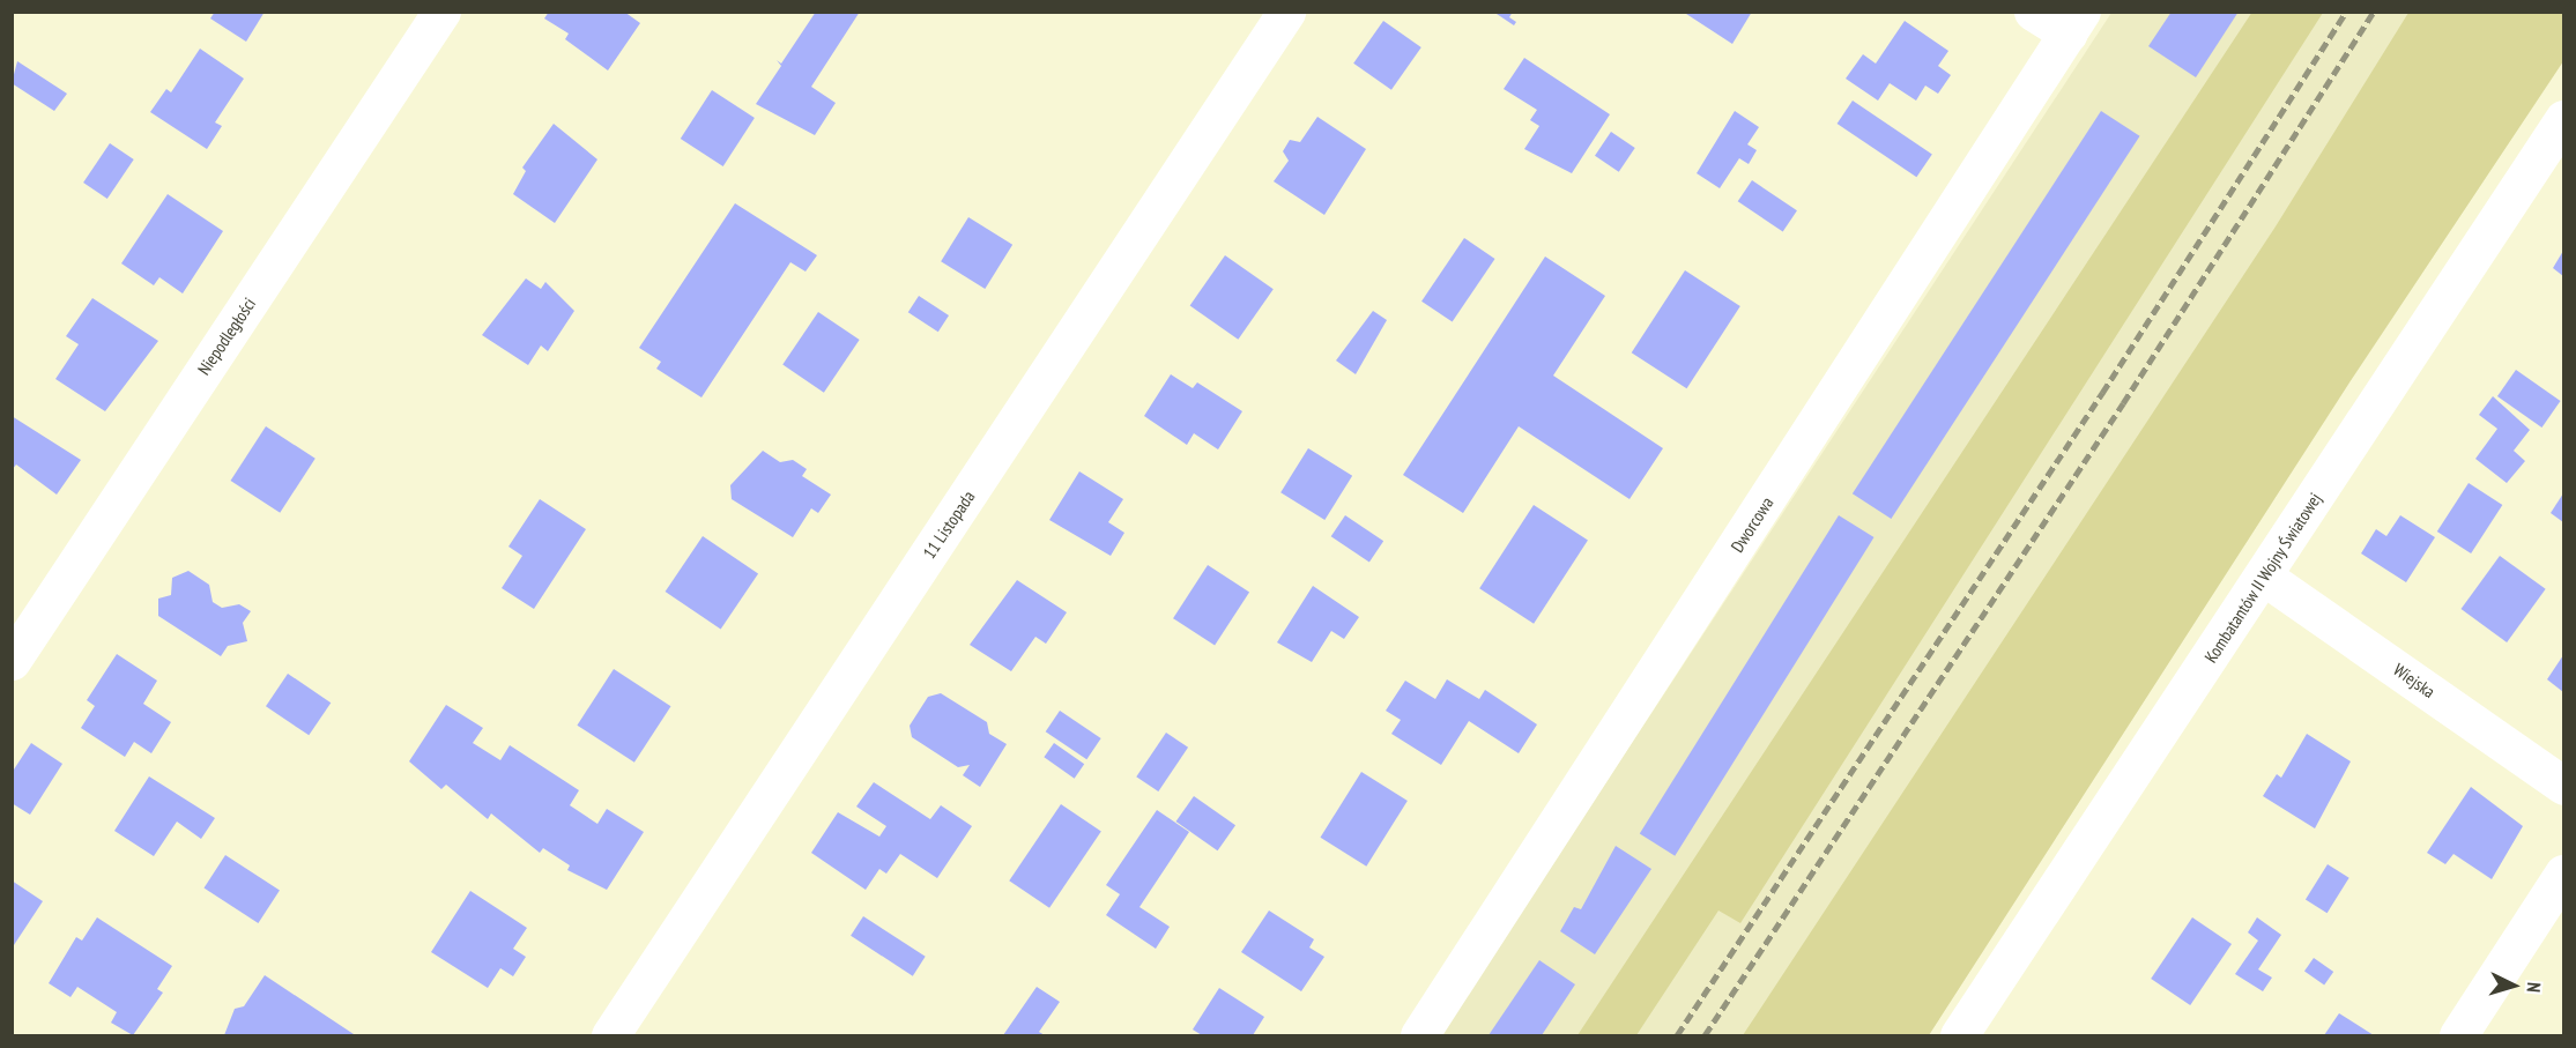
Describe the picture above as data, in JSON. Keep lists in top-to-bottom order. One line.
{"streets":{"street":["Niepodległości","11 Listopada","Dworcowa","Kombatantów II Wojny Światowej","Wiejska"]},"crossings":[["Kombatantów II Wojny Światowej","Wiejska"]],"north":"right"}
